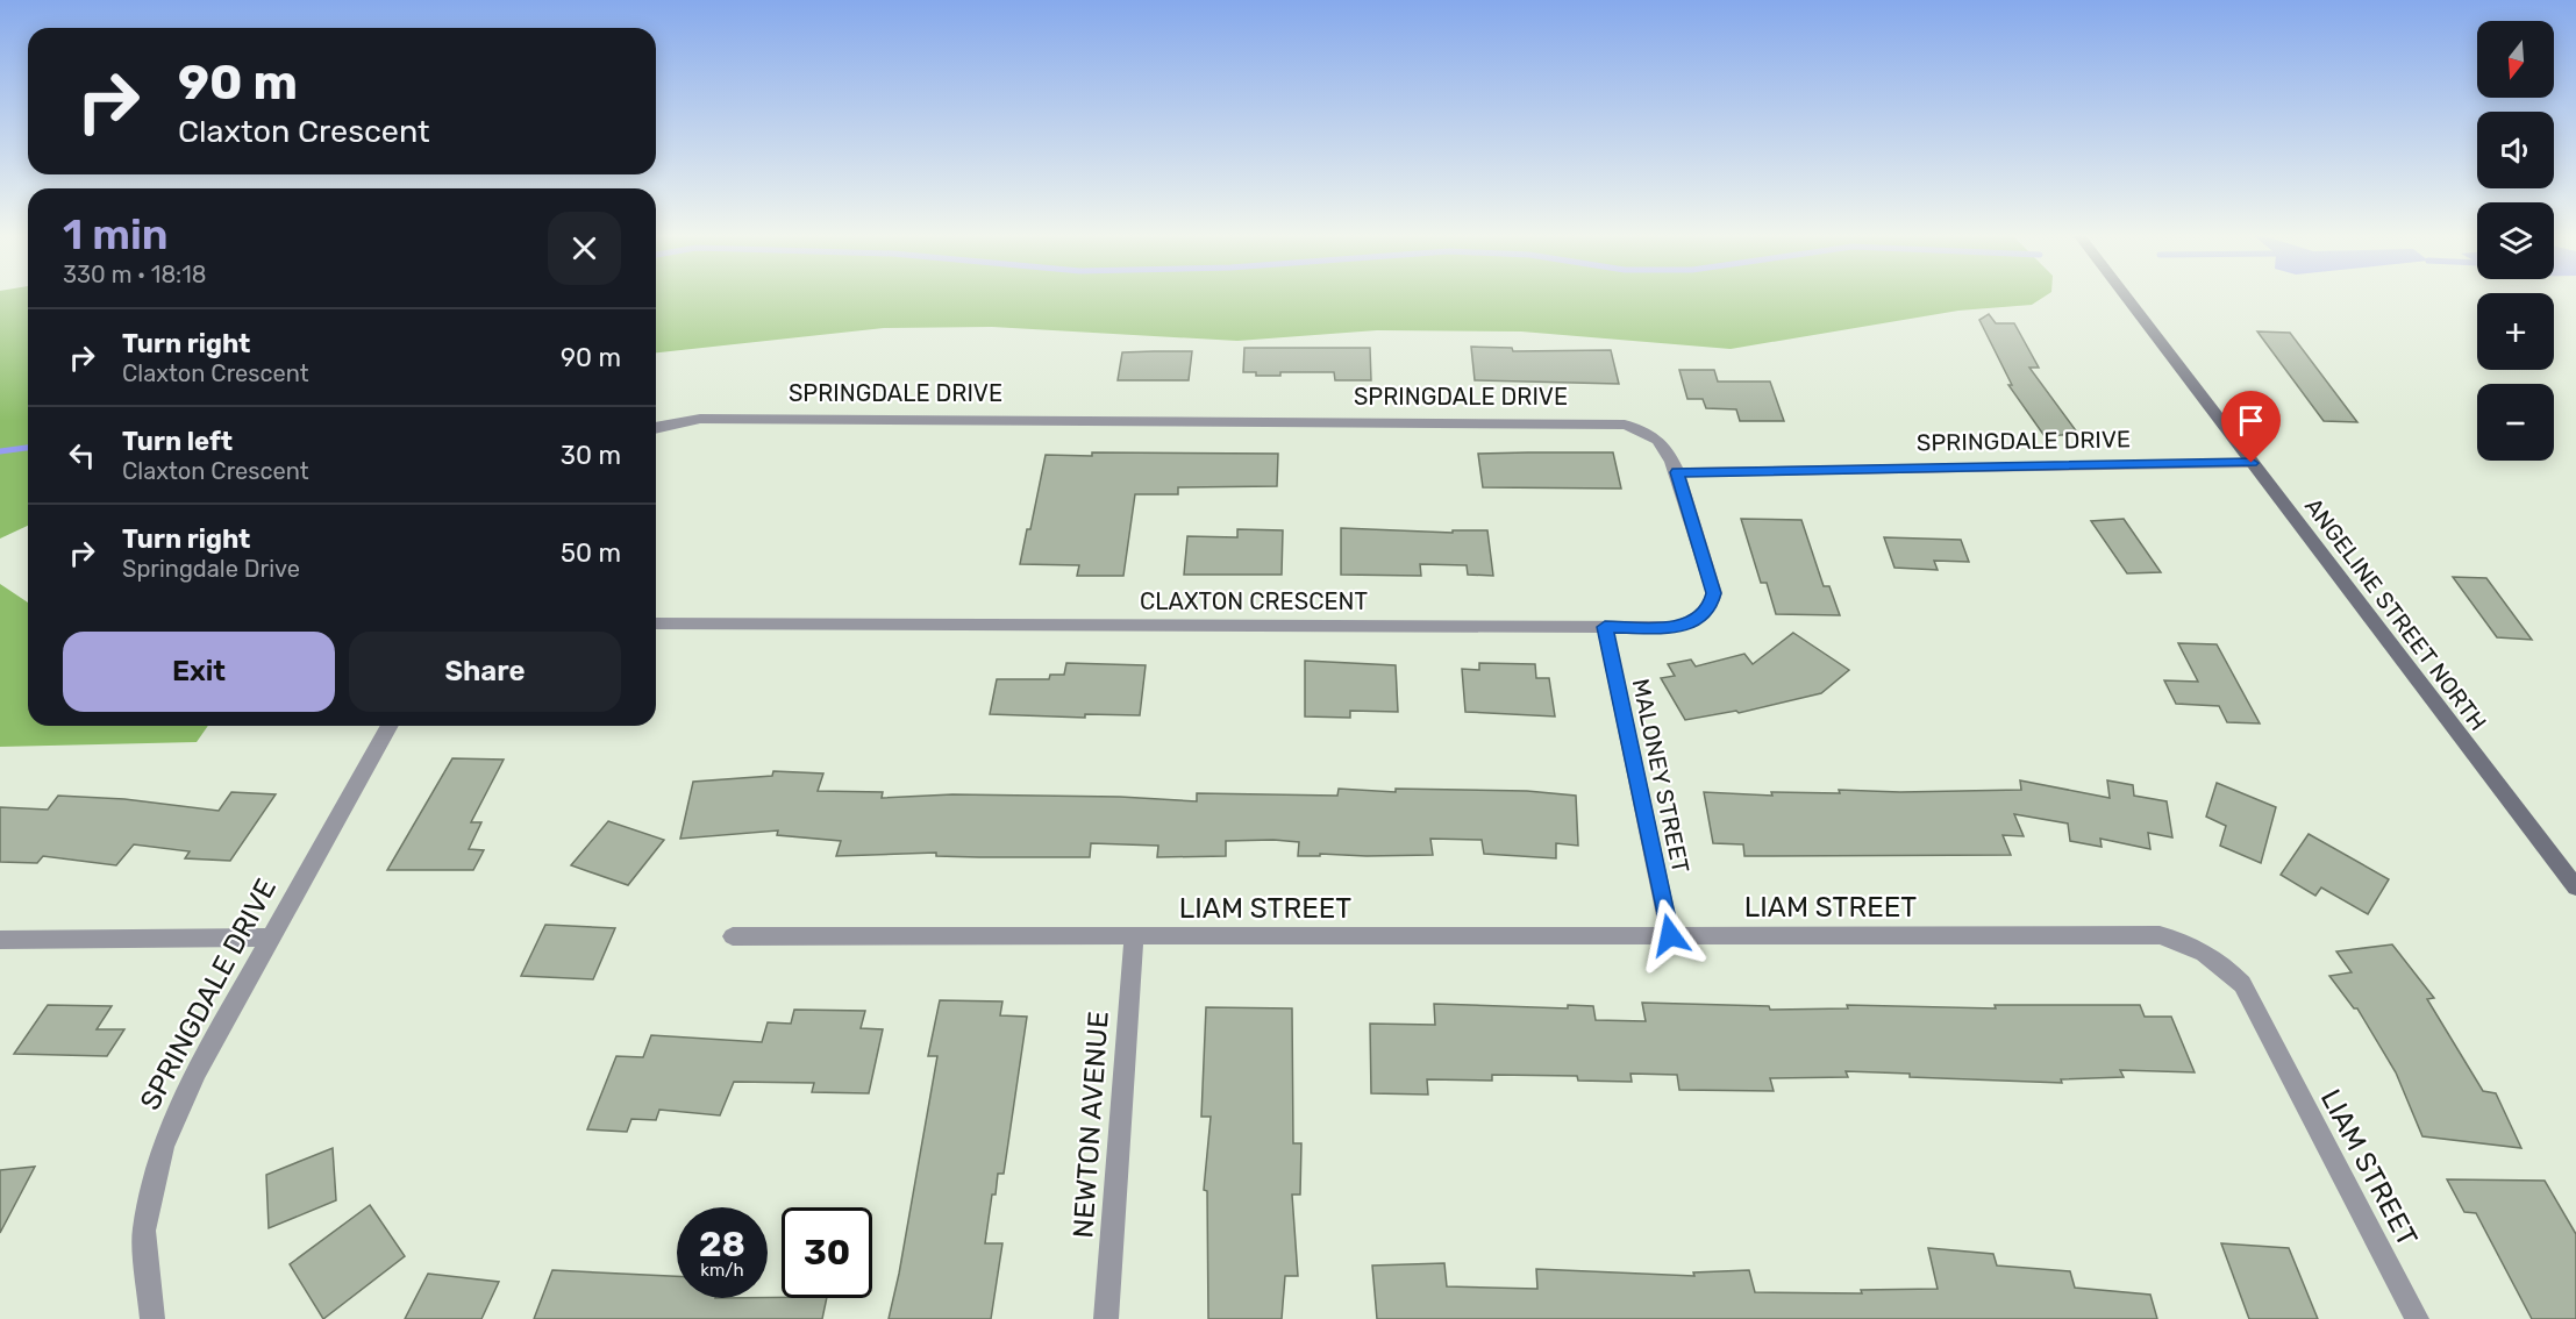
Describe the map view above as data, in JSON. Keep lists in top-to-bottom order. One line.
{"streets":{"main road":["ANGELINE STREET NORTH"],"street":["SPRINGDALE DRIVE","CLAXTON CRESCENT","MALONEY STREET","LIAM STREET","NEWTON AVENUE"]},"crossings":[["SPRINGDALE DRIVE","CLAXTON CRESCENT"],["SPRINGDALE DRIVE","ANGELINE STREET NORTH"],["CLAXTON CRESCENT","MALONEY STREET"],["MALONEY STREET","LIAM STREET"],["LIAM STREET","NEWTON AVENUE"]],"north":"bottom","page":{"map_buttons":["+","−"],"turn":["90 m","Claxton Crescent"],"heading":["1 min","330 m · 18:18"],"list":[{"name":"Turn right","note":"Claxton Crescent","value":"90 m"},{"name":"Turn left","note":"Claxton Crescent","value":"30 m"},{"name":"Turn right","note":"Springdale Drive","value":"50 m"}],"buttons":["Exit","Share"],"speed":"28 km/h","limit":"30"}}
